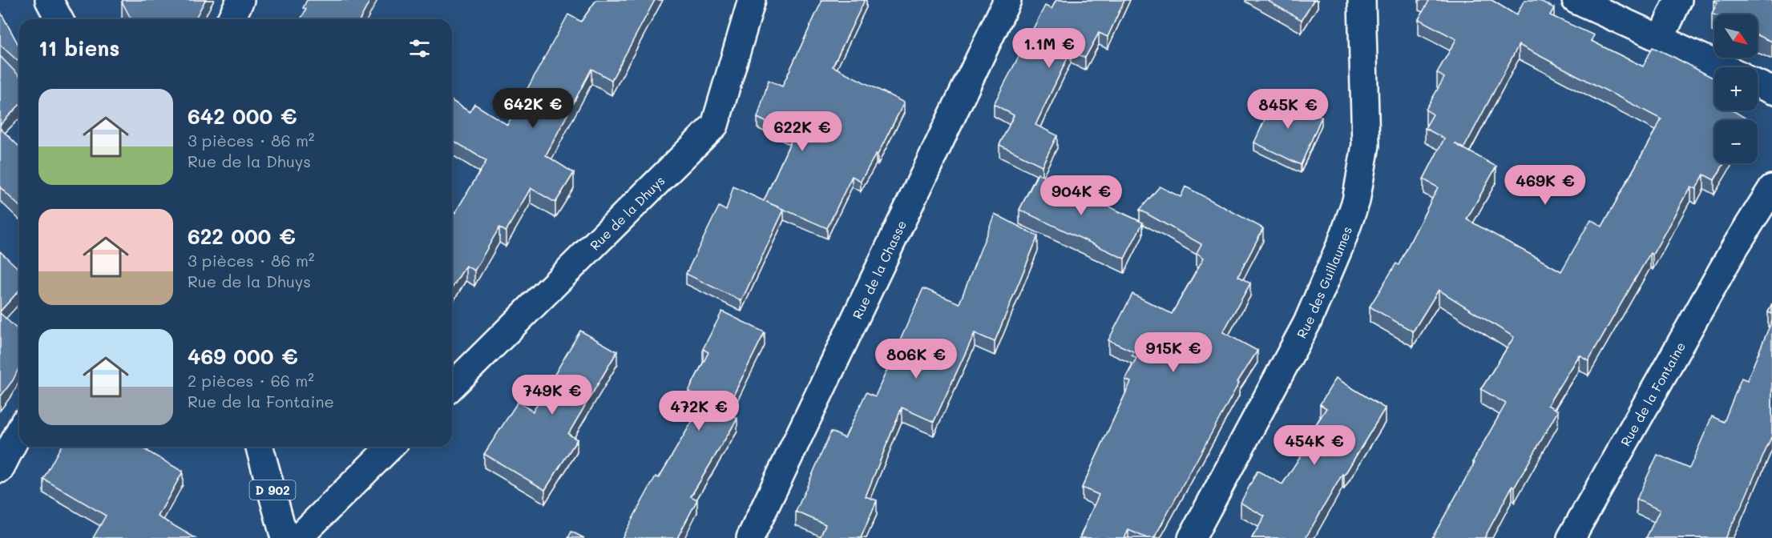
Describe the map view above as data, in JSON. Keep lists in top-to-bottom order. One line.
{"streets":{"street":["Rue de la Dhuys","Rue de la Chasse","Rue des Guillaumes","Rue de la Fontaine","D 902"]},"north":"bottom right","page":{"map_buttons":["+","−"],"heading":"11 biens","price":["1.1M €","642K €","845K €","622K €","469K €","904K €","915K €","806K €","749K €","472K €","454K €"],"list":[{"name":"642 000 €","note":"3 pièces · 86 m² · Rue de la Dhuys"},{"name":"622 000 €","note":"3 pièces · 86 m² · Rue de la Dhuys"},{"name":"469 000 €","note":"2 pièces · 66 m² · Rue de la Fontaine"}]}}
